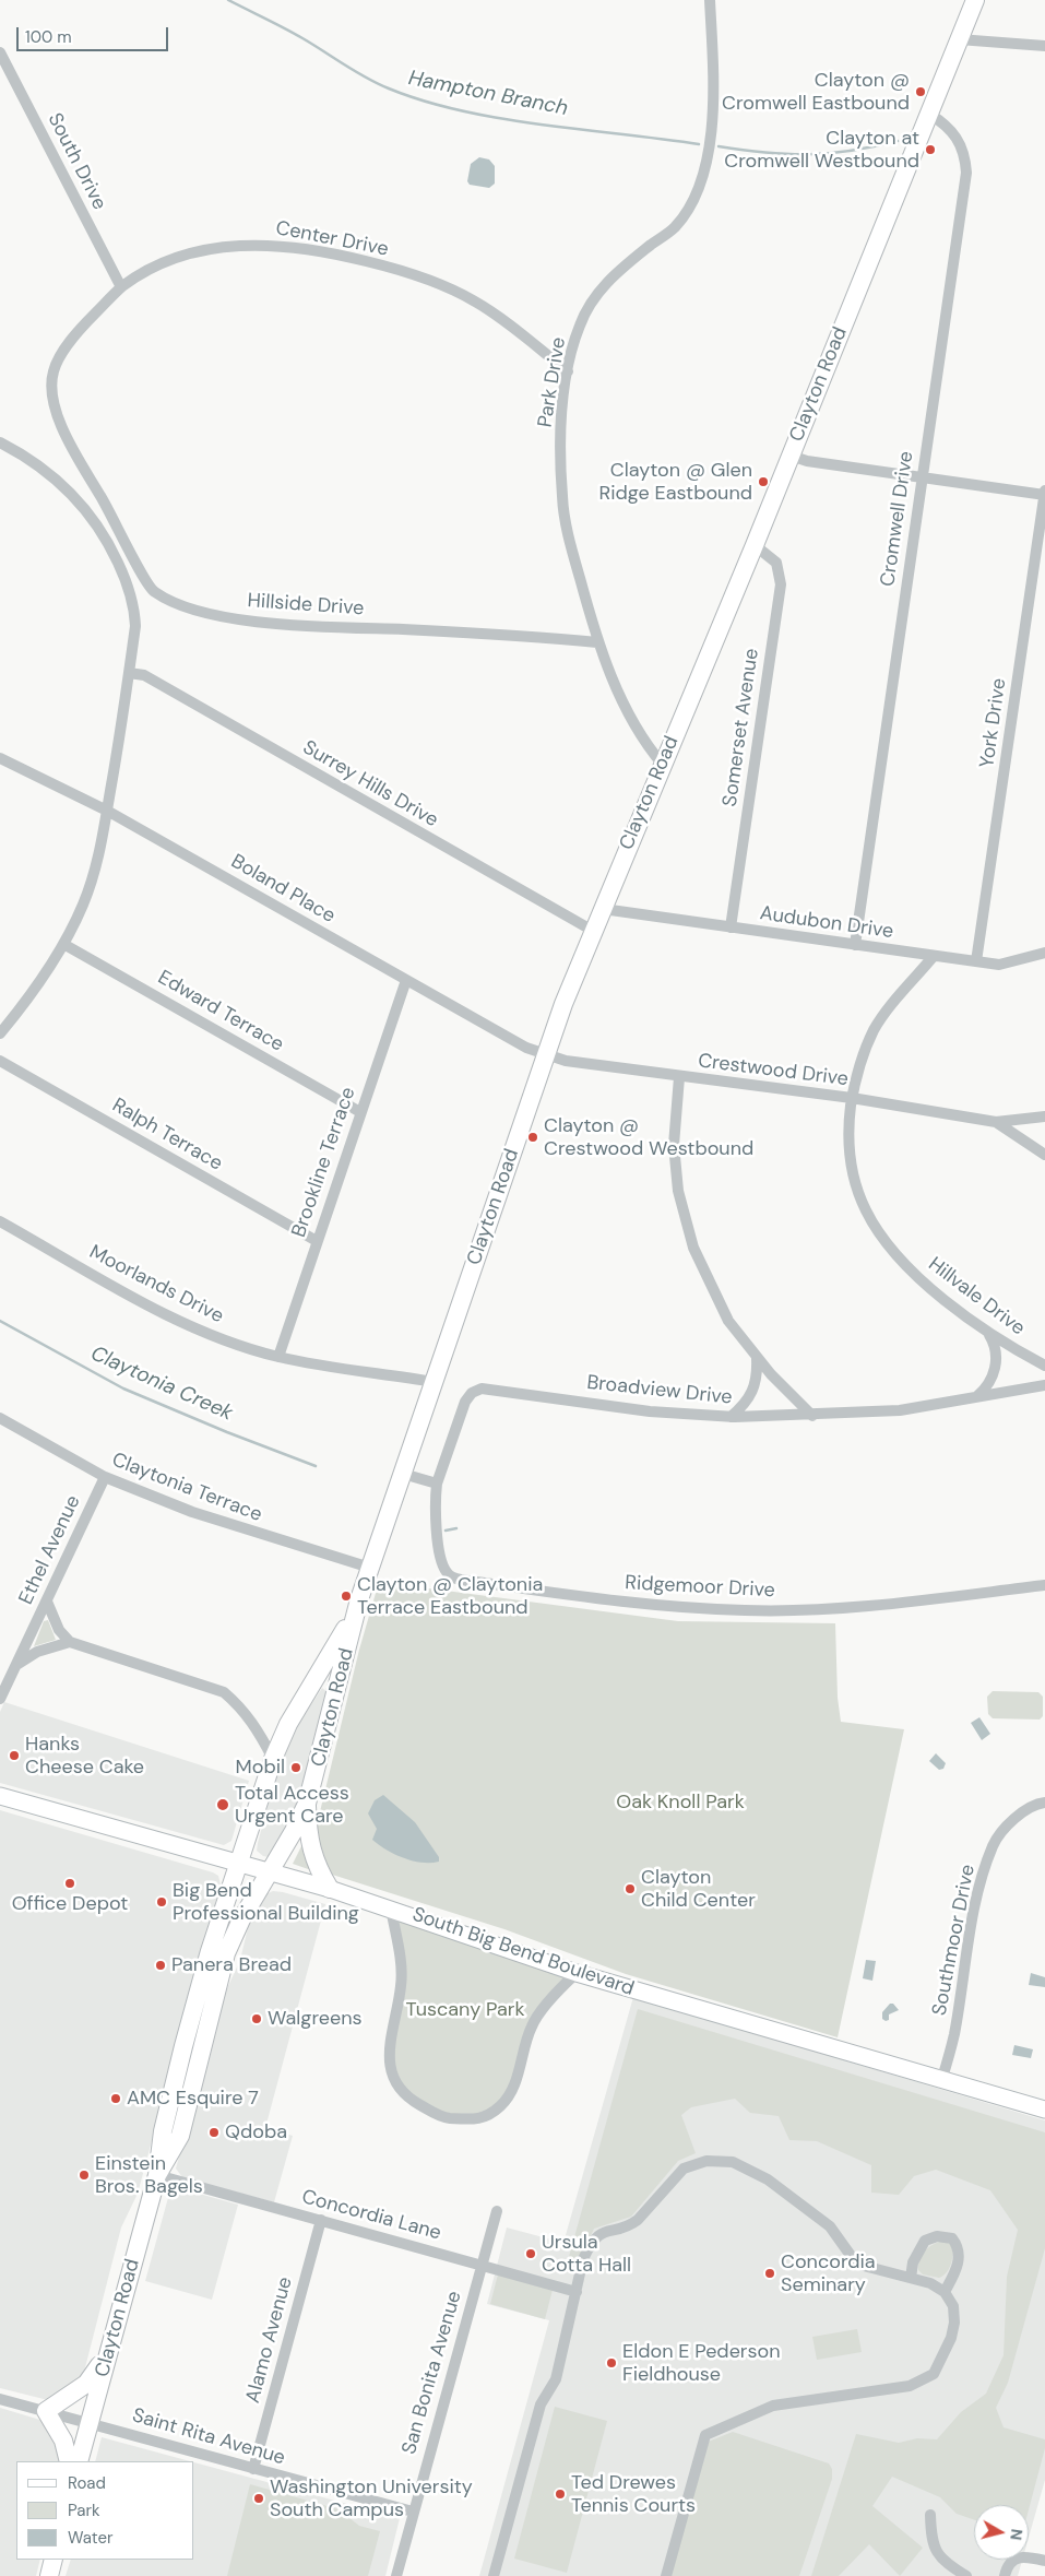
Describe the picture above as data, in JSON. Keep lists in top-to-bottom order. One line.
{"streets":{"main road":["Clayton Road","South Big Bend Boulevard"],"street":["South Drive","Center Drive","Park Drive","Cromwell Drive","Hillside Drive","York Drive","Somerset Avenue","Surrey Hills Drive","Boland Place","Audubon Drive","Edward Terrace","Crestwood Drive","Ralph Terrace","Brookline Terrace","Moorlands Drive","Hillvale Drive","Broadview Drive","Claytonia Terrace","Ethel Avenue","Ridgemoor Drive","Southmoor Drive","Concordia Lane","Alamo Avenue","San Bonita Avenue","Saint Rita Avenue"]},"crossings":[["South Drive","Center Drive"],["Center Drive","Park Drive"],["Center Drive","Hillside Drive"],["Park Drive","Clayton Road"],["Park Drive","Hillside Drive"],["Clayton Road","Cromwell Drive"],["Clayton Road","Somerset Avenue"],["Clayton Road","Surrey Hills Drive"],["Clayton Road","Boland Place"],["Clayton Road","Audubon Drive"],["Clayton Road","Crestwood Drive"],["Clayton Road","Moorlands Drive"],["Clayton Road","Claytonia Terrace"],["Clayton Road","South Big Bend Boulevard"],["Clayton Road","Concordia Lane"],["Clayton Road","Saint Rita Avenue"],["Cromwell Drive","Audubon Drive"],["York Drive","Audubon Drive"],["Somerset Avenue","Audubon Drive"],["Boland Place","Crestwood Drive"],["Boland Place","Brookline Terrace"],["Audubon Drive","Hillvale Drive"],["Edward Terrace","Brookline Terrace"],["Crestwood Drive","Hillvale Drive"],["Ralph Terrace","Brookline Terrace"],["Brookline Terrace","Moorlands Drive"],["Broadview Drive","Ridgemoor Drive"],["Claytonia Terrace","Ethel Avenue"],["Southmoor Drive","South Big Bend Boulevard"],["Concordia Lane","Alamo Avenue"],["Concordia Lane","San Bonita Avenue"],["Alamo Avenue","Saint Rita Avenue"],["San Bonita Avenue","Saint Rita Avenue"]],"water":["Hampton Branch","Claytonia Creek"],"parks":["Oak Knoll Park","Tuscany Park"],"places":["Clayton @ Cromwell Eastbound","Clayton at Cromwell Westbound","Clayton @ Glen Ridge Eastbound","Clayton @ Crestwood Westbound","Clayton @ Claytonia Terrace Eastbound","Hanks Cheese Cake","Mobil","Total Access Urgent Care","Office Depot","Clayton Child Center","Big Bend Professional Building","Panera Bread","Walgreens","AMC Esquire 7","Qdoba","Einstein Bros. Bagels","Ursula Cotta Hall","Concordia Seminary","Eldon E Pederson Fieldhouse","Ted Drewes Tennis Courts","Washington University South Campus"],"legend":["Road","Park","Water"],"scale_bar":"100 m","north":"right"}
